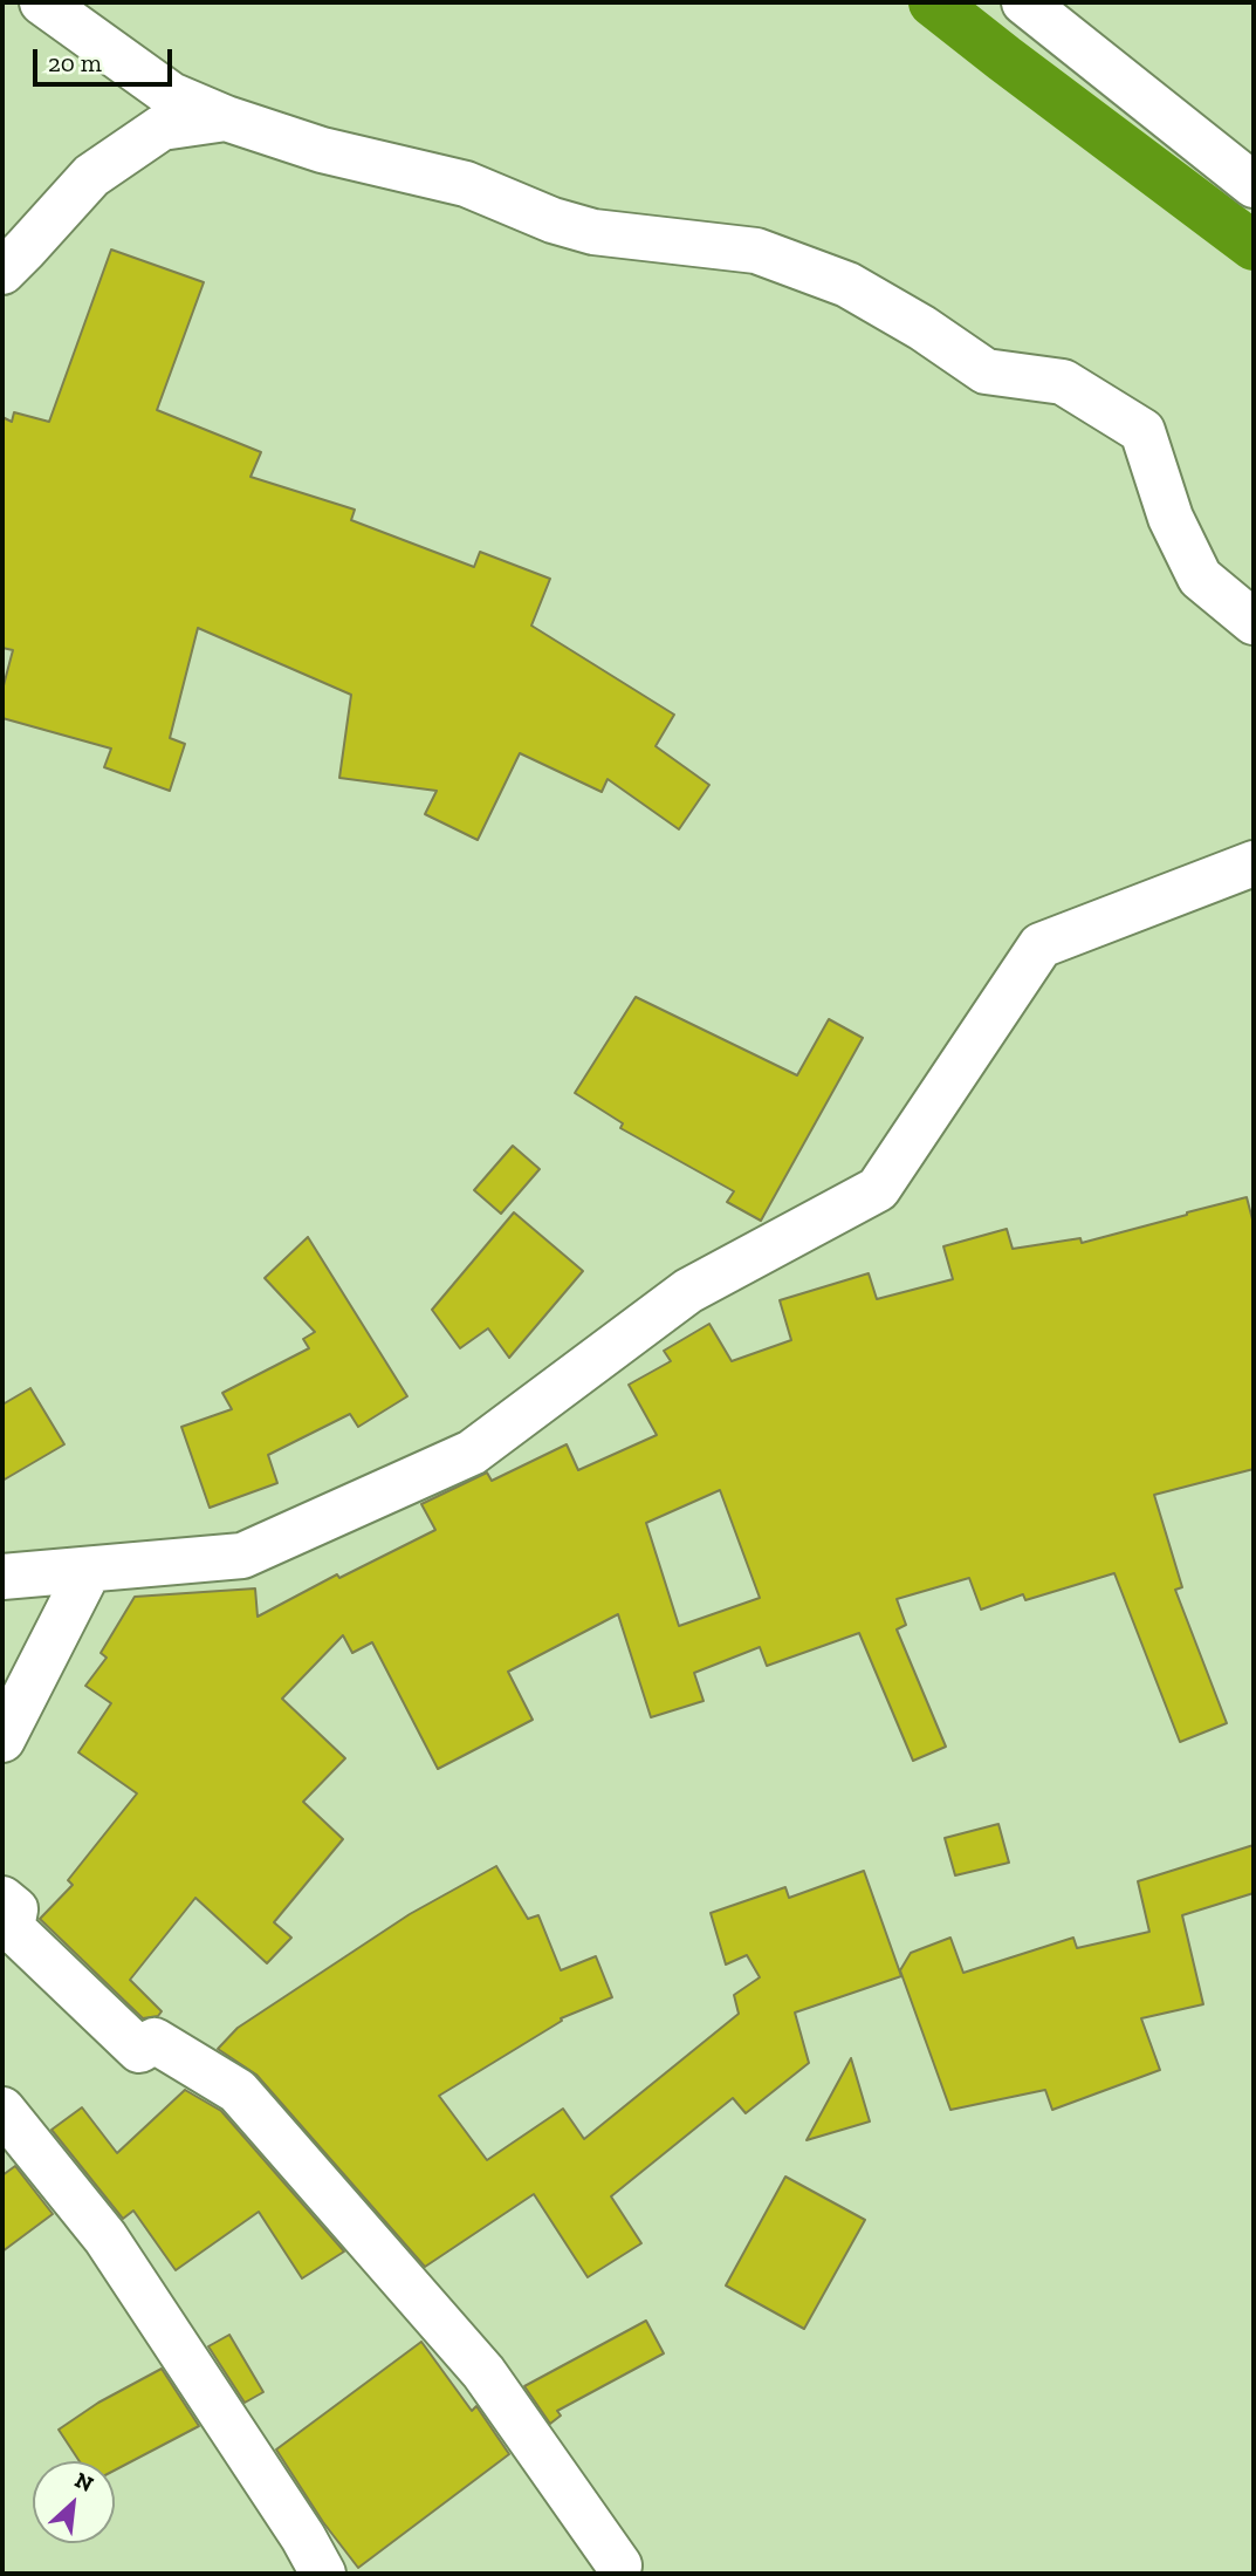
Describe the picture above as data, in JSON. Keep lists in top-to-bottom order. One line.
{"scale_bar":"20 m","north":"top right"}
